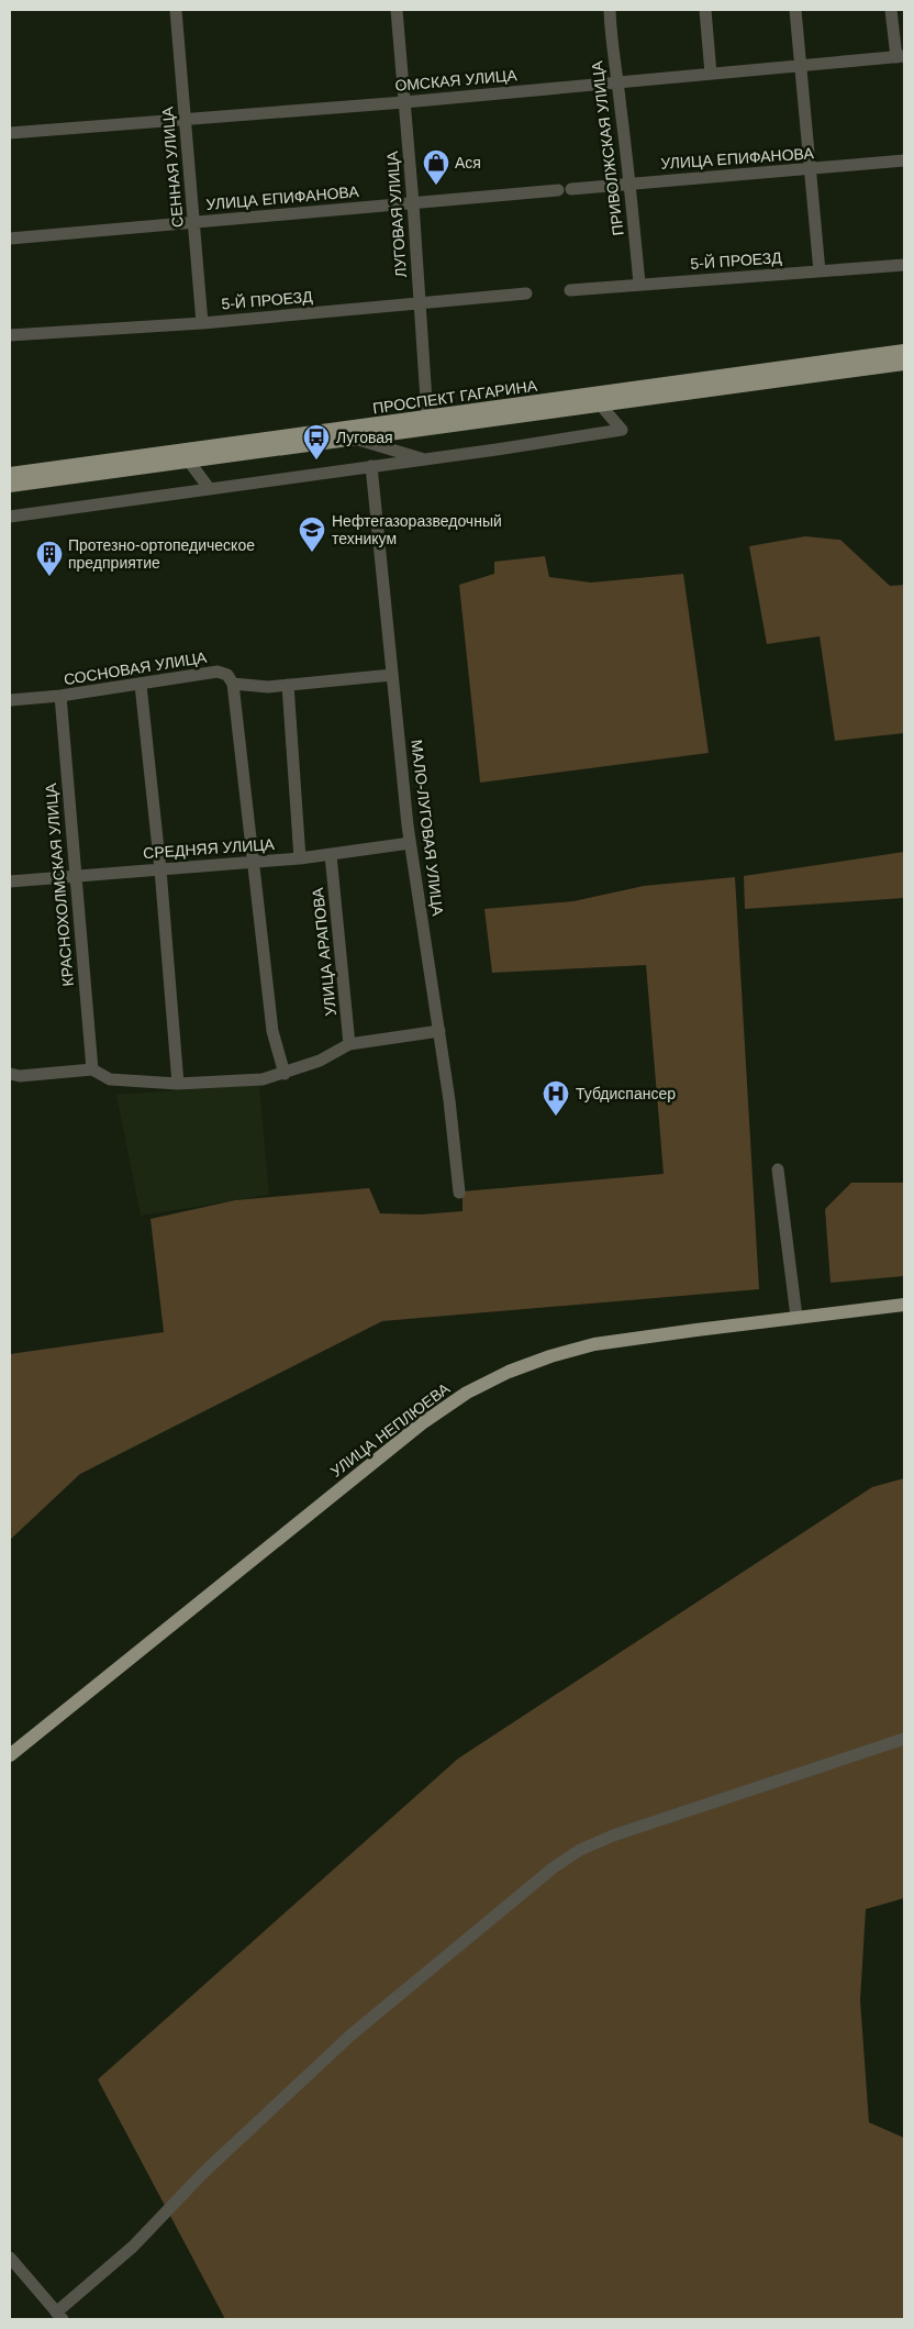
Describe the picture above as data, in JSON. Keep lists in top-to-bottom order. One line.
{"streets":{"main road":["ПРОСПЕКТ ГАГАРИНА","УЛИЦА НЕПЛЮЕВА"],"street":["ОМСКАЯ УЛИЦА","ПРИВОЛЖСКАЯ УЛИЦА","УЛИЦА ЕПИФАНОВА","СЕННАЯ УЛИЦА","ЛУГОВАЯ УЛИЦА","5-Й ПРОЕЗД","СОСНОВАЯ УЛИЦА","МАЛО-ЛУГОВАЯ УЛИЦА","СРЕДНЯЯ УЛИЦА","КРАСНОХОЛМСКАЯ УЛИЦА","УЛИЦА АРАПОВА"]},"crossings":[["ОМСКАЯ УЛИЦА","ПРИВОЛЖСКАЯ УЛИЦА"],["ОМСКАЯ УЛИЦА","СЕННАЯ УЛИЦА"],["ОМСКАЯ УЛИЦА","ЛУГОВАЯ УЛИЦА"],["ПРИВОЛЖСКАЯ УЛИЦА","УЛИЦА ЕПИФАНОВА"],["ПРИВОЛЖСКАЯ УЛИЦА","5-Й ПРОЕЗД"],["УЛИЦА ЕПИФАНОВА","СЕННАЯ УЛИЦА"],["УЛИЦА ЕПИФАНОВА","ЛУГОВАЯ УЛИЦА"],["СЕННАЯ УЛИЦА","5-Й ПРОЕЗД"],["ЛУГОВАЯ УЛИЦА","5-Й ПРОЕЗД"],["ЛУГОВАЯ УЛИЦА","ПРОСПЕКТ ГАГАРИНА"],["СОСНОВАЯ УЛИЦА","МАЛО-ЛУГОВАЯ УЛИЦА"],["СОСНОВАЯ УЛИЦА","КРАСНОХОЛМСКАЯ УЛИЦА"],["МАЛО-ЛУГОВАЯ УЛИЦА","СРЕДНЯЯ УЛИЦА"],["СРЕДНЯЯ УЛИЦА","КРАСНОХОЛМСКАЯ УЛИЦА"],["СРЕДНЯЯ УЛИЦА","УЛИЦА АРАПОВА"]],"places":{"shop":["Ася"],"bus stop":["Луговая"],"school or university":["Нефтегазоразведочный техникум"],"building":["Протезно-ортопедическое предприятие"],"hospital":["Тубдиспансер"]}}
